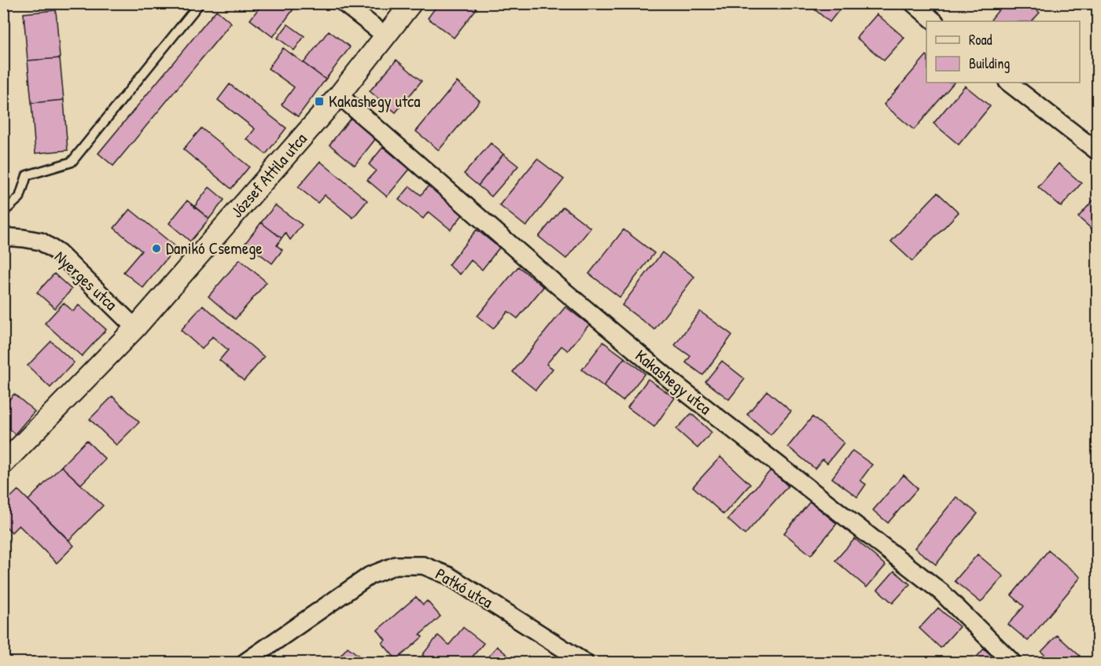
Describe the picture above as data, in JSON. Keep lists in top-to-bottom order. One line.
{"streets":{"street":["József Attila utca","Nyerges utca","Kakashegy utca","Patkó utca"]},"crossings":[["József Attila utca","Nyerges utca"],["József Attila utca","Kakashegy utca"]],"places":{"transit":["Kakashegy utca"],"other":["Danikó Csemege"]},"legend":["Road","Building"]}
